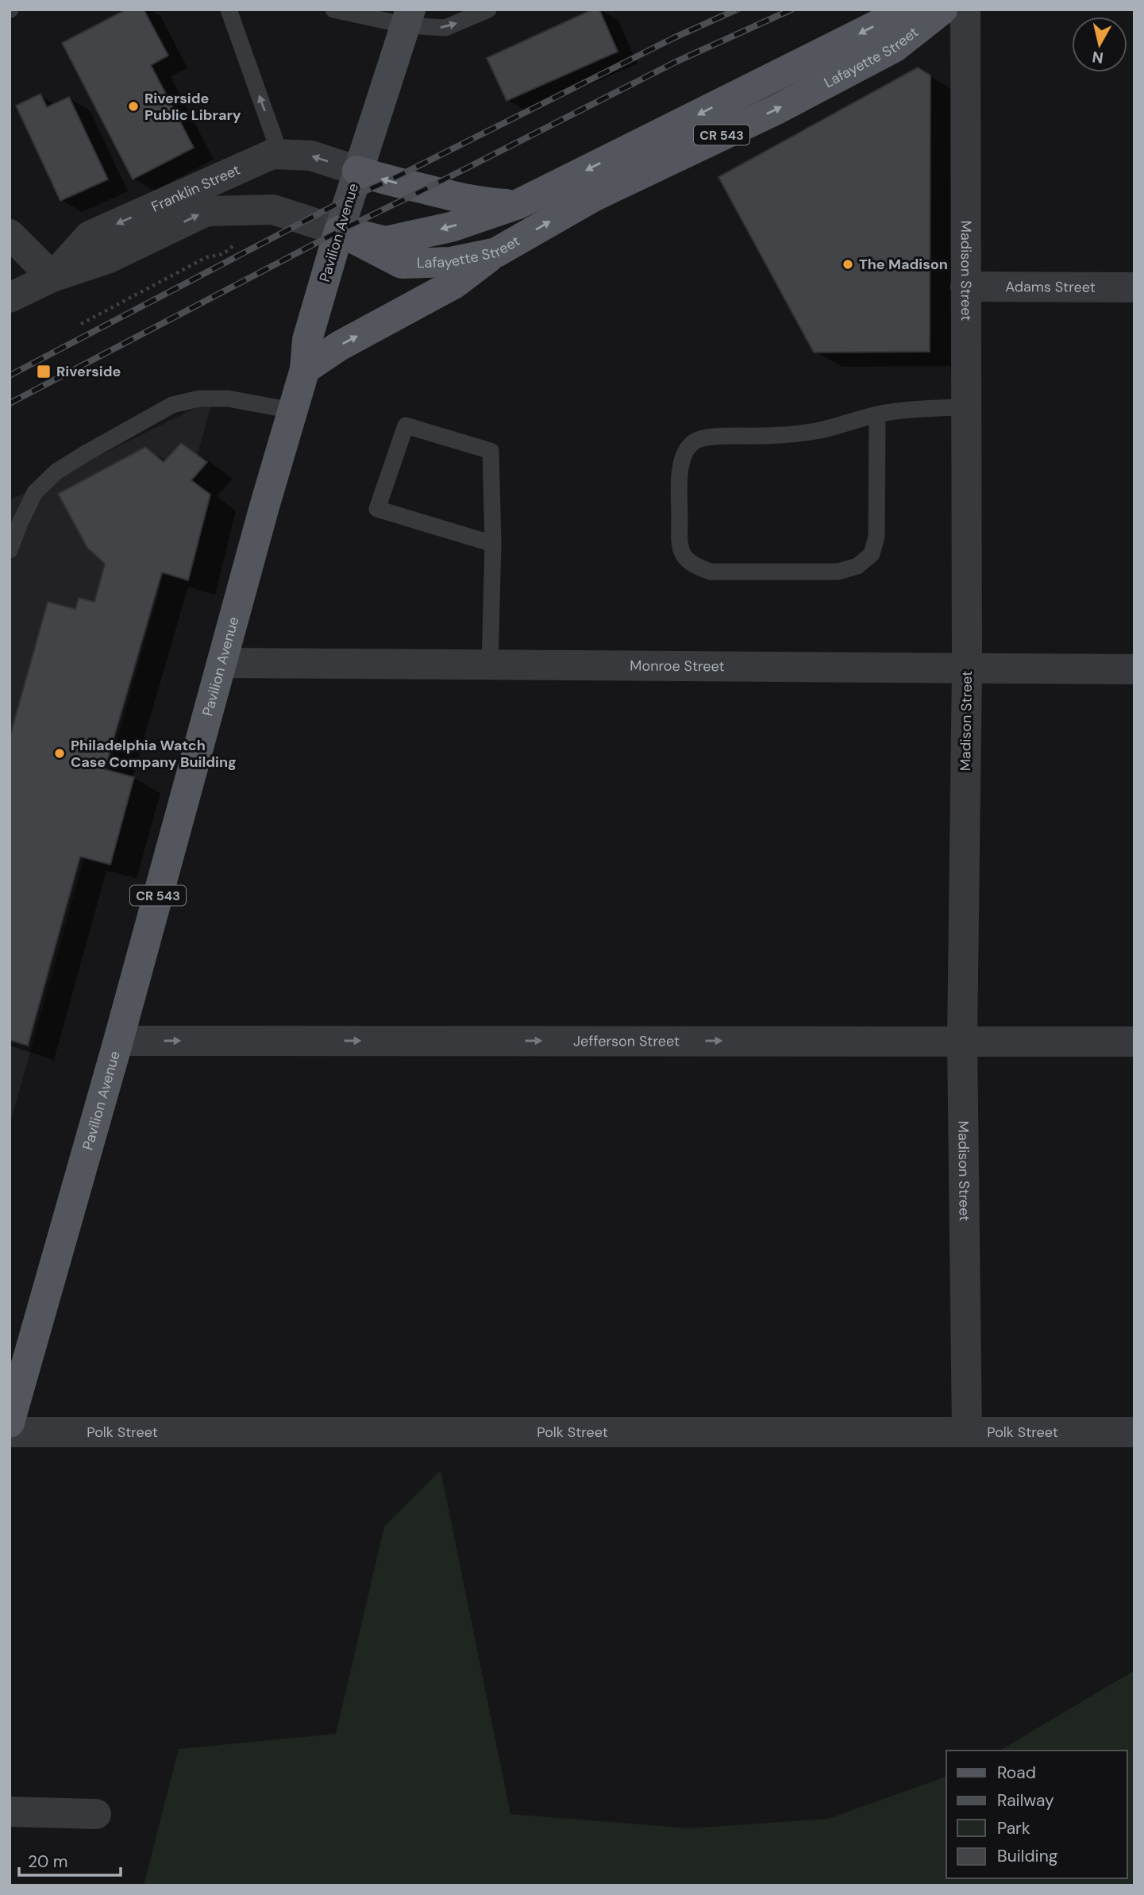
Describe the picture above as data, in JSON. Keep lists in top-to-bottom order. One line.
{"streets":{"main road":["Lafayette Street","CR 543","Pavilion Avenue"],"street":["Franklin Street","Madison Street","Adams Street","Monroe Street","Jefferson Street","Polk Street"]},"crossings":[["Lafayette Street","Franklin Street"],["Lafayette Street","Pavilion Avenue"],["Franklin Street","Pavilion Avenue"],["Pavilion Avenue","Monroe Street"],["Pavilion Avenue","Jefferson Street"],["Madison Street","Adams Street"],["Madison Street","Monroe Street"],["Madison Street","Jefferson Street"],["Madison Street","Polk Street"]],"one_way":["Jefferson Street"],"places":{"other":["Riverside Public Library","The Madison","Philadelphia Watch Case Company Building"],"transit":["Riverside"]},"legend":["Road","Railway","Park","Building"],"scale_bar":"20 m","north":"bottom"}
